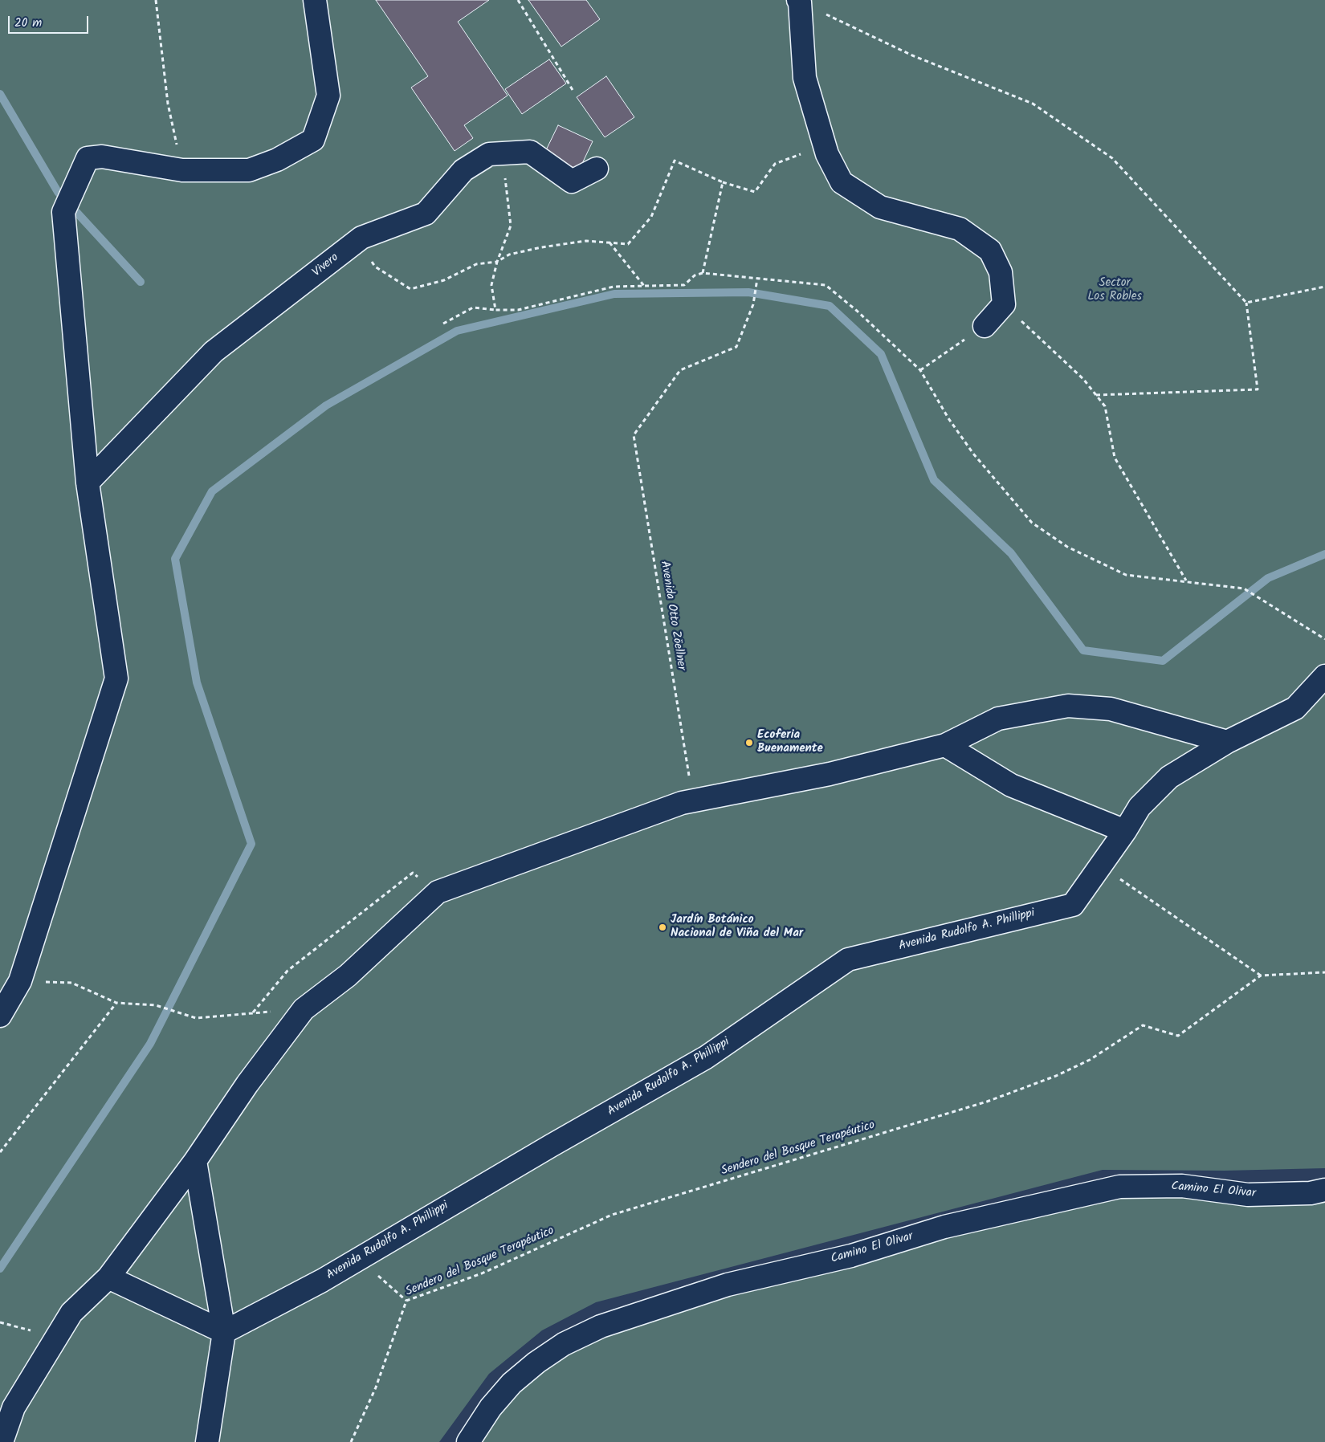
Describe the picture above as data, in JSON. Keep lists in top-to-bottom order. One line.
{"streets":{"main road":["Vivero","Avenida Rudolfo A. Phillippi","Camino El Olivar"],"path":["Avenida Otto Zöellner","Sendero del Bosque Terapéutico"]},"parks":["Sector Los Robles"],"places":["Ecoferia Buenamente","Jardín Botánico Nacional de Viña del Mar"],"scale_bar":"20 m"}
